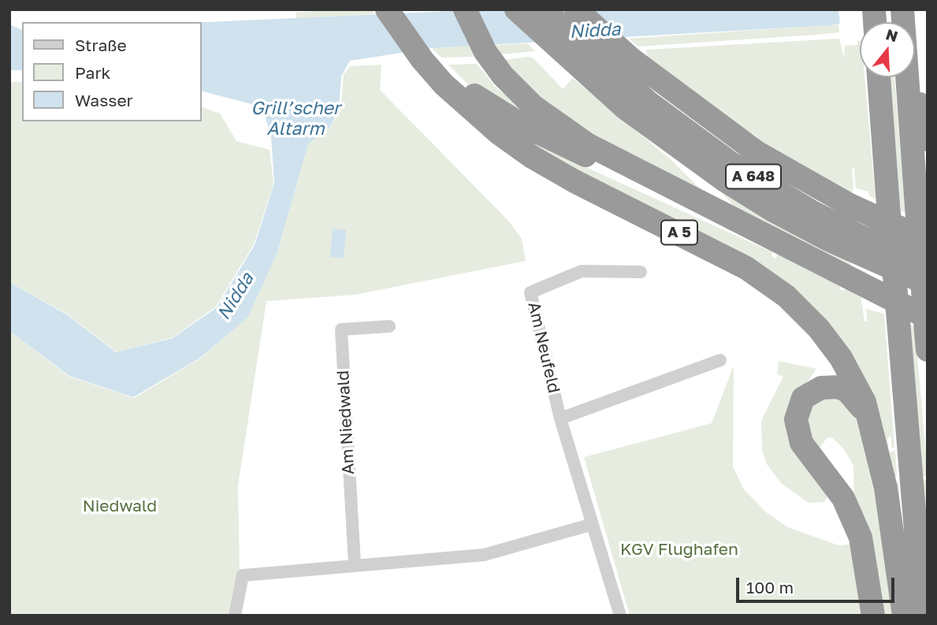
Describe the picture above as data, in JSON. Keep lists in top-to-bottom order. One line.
{"streets":{"highway":["A 648","A 5"],"street":["Am Neufeld","Am Niedwald"]},"water":["Nidda","Grill’scher Altarm"],"parks":["Niedwald","KGV Flughafen"],"legend":["Straße","Park","Wasser"],"scale_bar":"100 m","north":"top"}
